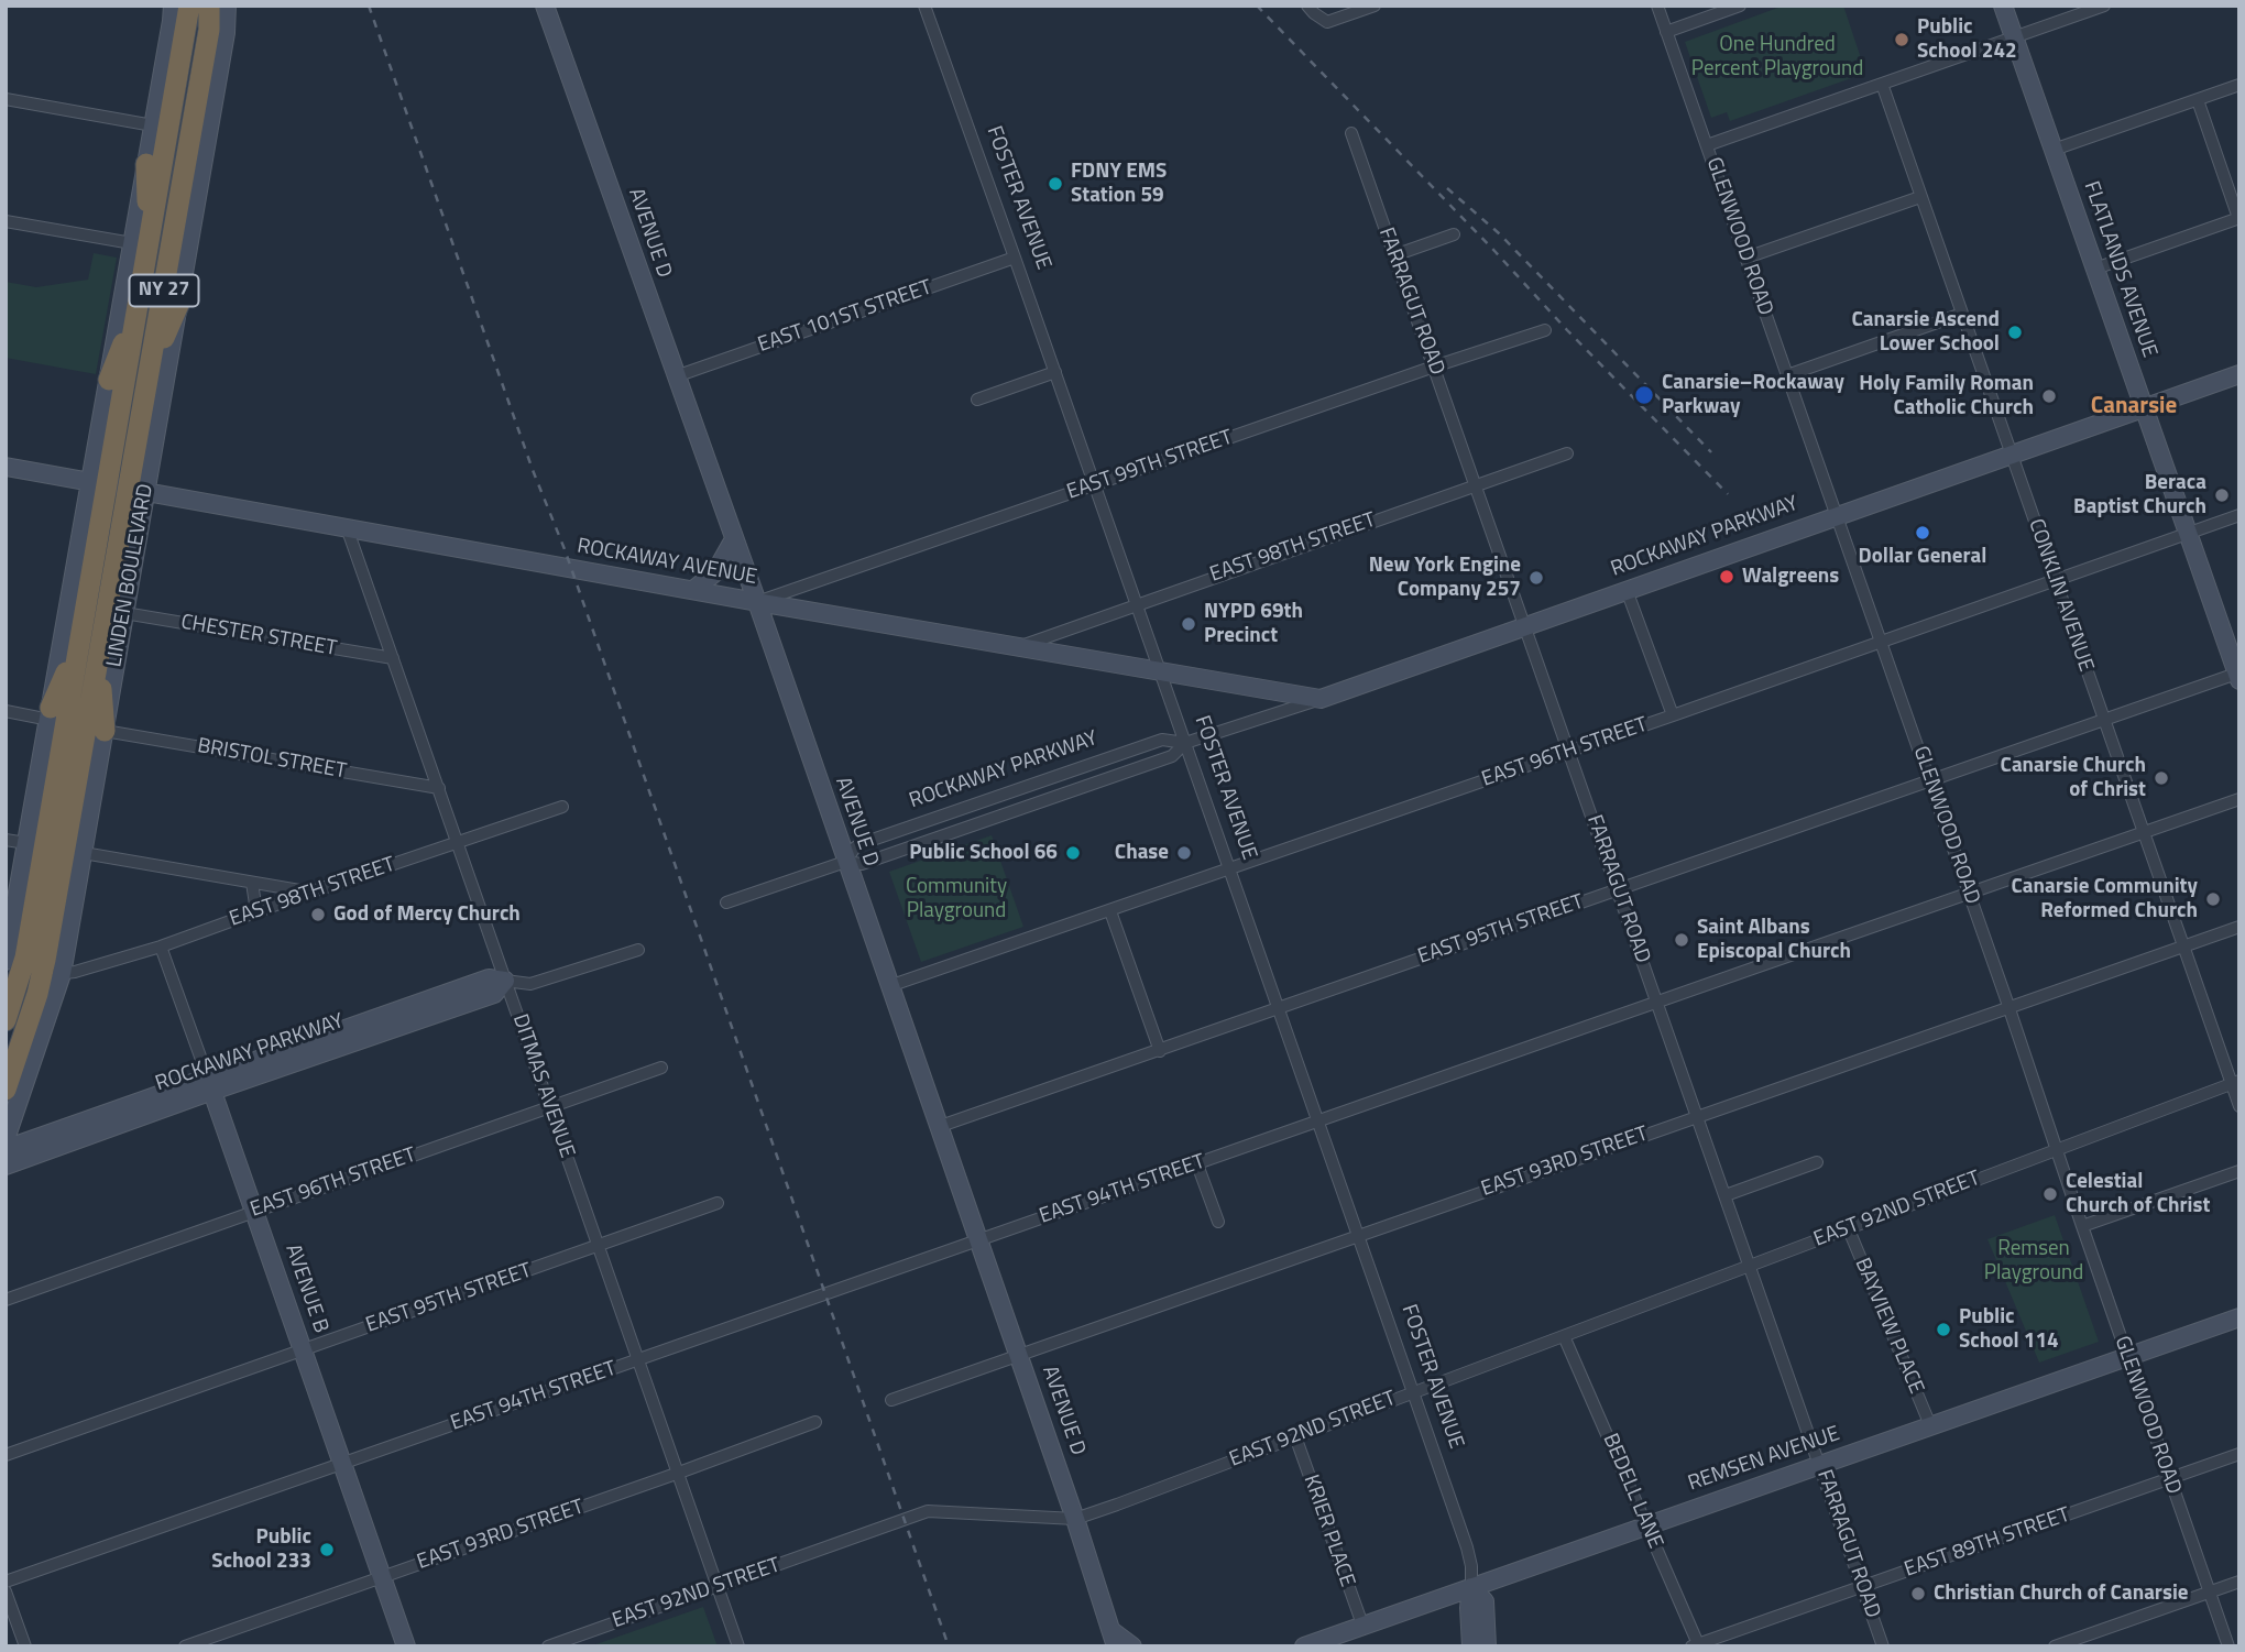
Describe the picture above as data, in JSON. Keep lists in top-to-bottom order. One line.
{"streets":{"highway":["NY 27","LINDEN BOULEVARD"],"street":["FOSTER AVENUE","AVENUE D","GLENWOOD ROAD","FLATLANDS AVENUE","FARRAGUT ROAD","EAST 101ST STREET","EAST 99TH STREET","ROCKAWAY PARKWAY","EAST 98TH STREET","ROCKAWAY AVENUE","CONKLIN AVENUE","CHESTER STREET","EAST 96TH STREET","BRISTOL STREET","EAST 95TH STREET","DITMAS AVENUE","EAST 93RD STREET","EAST 94TH STREET","EAST 92ND STREET","AVENUE B","BAYVIEW PLACE","REMSEN AVENUE","BEDELL LANE","KRIER PLACE","EAST 89TH STREET"]},"crossings":[["FOSTER AVENUE","EAST 101ST STREET"],["FOSTER AVENUE","EAST 99TH STREET"],["FOSTER AVENUE","ROCKAWAY PARKWAY"],["FOSTER AVENUE","EAST 98TH STREET"],["FOSTER AVENUE","ROCKAWAY AVENUE"],["FOSTER AVENUE","EAST 96TH STREET"],["FOSTER AVENUE","EAST 95TH STREET"],["FOSTER AVENUE","EAST 93RD STREET"],["FOSTER AVENUE","EAST 94TH STREET"],["FOSTER AVENUE","EAST 92ND STREET"],["FOSTER AVENUE","REMSEN AVENUE"],["AVENUE D","EAST 101ST STREET"],["AVENUE D","EAST 99TH STREET"],["AVENUE D","ROCKAWAY PARKWAY"],["AVENUE D","ROCKAWAY AVENUE"],["AVENUE D","EAST 96TH STREET"],["AVENUE D","EAST 95TH STREET"],["AVENUE D","EAST 93RD STREET"],["AVENUE D","EAST 94TH STREET"],["AVENUE D","EAST 92ND STREET"],["GLENWOOD ROAD","ROCKAWAY PARKWAY"],["GLENWOOD ROAD","EAST 96TH STREET"],["GLENWOOD ROAD","EAST 95TH STREET"],["GLENWOOD ROAD","EAST 93RD STREET"],["GLENWOOD ROAD","EAST 94TH STREET"],["GLENWOOD ROAD","EAST 92ND STREET"],["GLENWOOD ROAD","REMSEN AVENUE"],["GLENWOOD ROAD","EAST 89TH STREET"],["FLATLANDS AVENUE","ROCKAWAY PARKWAY"],["FLATLANDS AVENUE","EAST 96TH STREET"],["FLATLANDS AVENUE","EAST 95TH STREET"],["FARRAGUT ROAD","EAST 99TH STREET"],["FARRAGUT ROAD","ROCKAWAY PARKWAY"],["FARRAGUT ROAD","EAST 98TH STREET"],["FARRAGUT ROAD","EAST 96TH STREET"],["FARRAGUT ROAD","EAST 95TH STREET"],["FARRAGUT ROAD","EAST 93RD STREET"],["FARRAGUT ROAD","EAST 94TH STREET"],["FARRAGUT ROAD","EAST 92ND STREET"],["FARRAGUT ROAD","REMSEN AVENUE"],["FARRAGUT ROAD","EAST 89TH STREET"],["EAST 99TH STREET","ROCKAWAY AVENUE"],["ROCKAWAY PARKWAY","ROCKAWAY AVENUE"],["ROCKAWAY PARKWAY","CONKLIN AVENUE"],["ROCKAWAY PARKWAY","DITMAS AVENUE"],["ROCKAWAY PARKWAY","AVENUE B"],["EAST 98TH STREET","ROCKAWAY AVENUE"],["EAST 98TH STREET","LINDEN BOULEVARD"],["EAST 98TH STREET","DITMAS AVENUE"],["EAST 98TH STREET","AVENUE B"],["ROCKAWAY AVENUE","LINDEN BOULEVARD"],["ROCKAWAY AVENUE","DITMAS AVENUE"],["LINDEN BOULEVARD","CHESTER STREET"],["LINDEN BOULEVARD","BRISTOL STREET"],["CONKLIN AVENUE","EAST 96TH STREET"],["CONKLIN AVENUE","EAST 95TH STREET"],["CONKLIN AVENUE","EAST 93RD STREET"],["CONKLIN AVENUE","EAST 94TH STREET"],["CONKLIN AVENUE","EAST 92ND STREET"],["CHESTER STREET","DITMAS AVENUE"],["EAST 96TH STREET","DITMAS AVENUE"],["EAST 96TH STREET","AVENUE B"],["BRISTOL STREET","DITMAS AVENUE"],["EAST 95TH STREET","DITMAS AVENUE"],["EAST 95TH STREET","AVENUE B"],["DITMAS AVENUE","EAST 93RD STREET"],["DITMAS AVENUE","EAST 94TH STREET"],["DITMAS AVENUE","EAST 92ND STREET"],["EAST 93RD STREET","AVENUE B"],["EAST 94TH STREET","AVENUE B"],["EAST 92ND STREET","BAYVIEW PLACE"],["EAST 92ND STREET","BEDELL LANE"],["EAST 92ND STREET","KRIER PLACE"],["BAYVIEW PLACE","REMSEN AVENUE"],["REMSEN AVENUE","BEDELL LANE"],["REMSEN AVENUE","KRIER PLACE"],["BEDELL LANE","EAST 89TH STREET"]],"districts":["Canarsie"],"parks":["One Hundred Percent Playground","Community Playground","Remsen Playground"],"places":["Public School 242","FDNY EMS Station 59","Canarsie Ascend Lower School","Canarsie–Rockaway Parkway","Holy Family Roman Catholic Church","Beraca Baptist Church","Dollar General","Walgreens","New York Engine Company 257","NYPD 69th Precinct","Canarsie Church of Christ","Public School 66","Chase","Canarsie Community Reformed Church","God of Mercy Church","Saint Albans Episcopal Church","Celestial Church of Christ","Public School 114","Public School 233","Christian Church of Canarsie"]}
